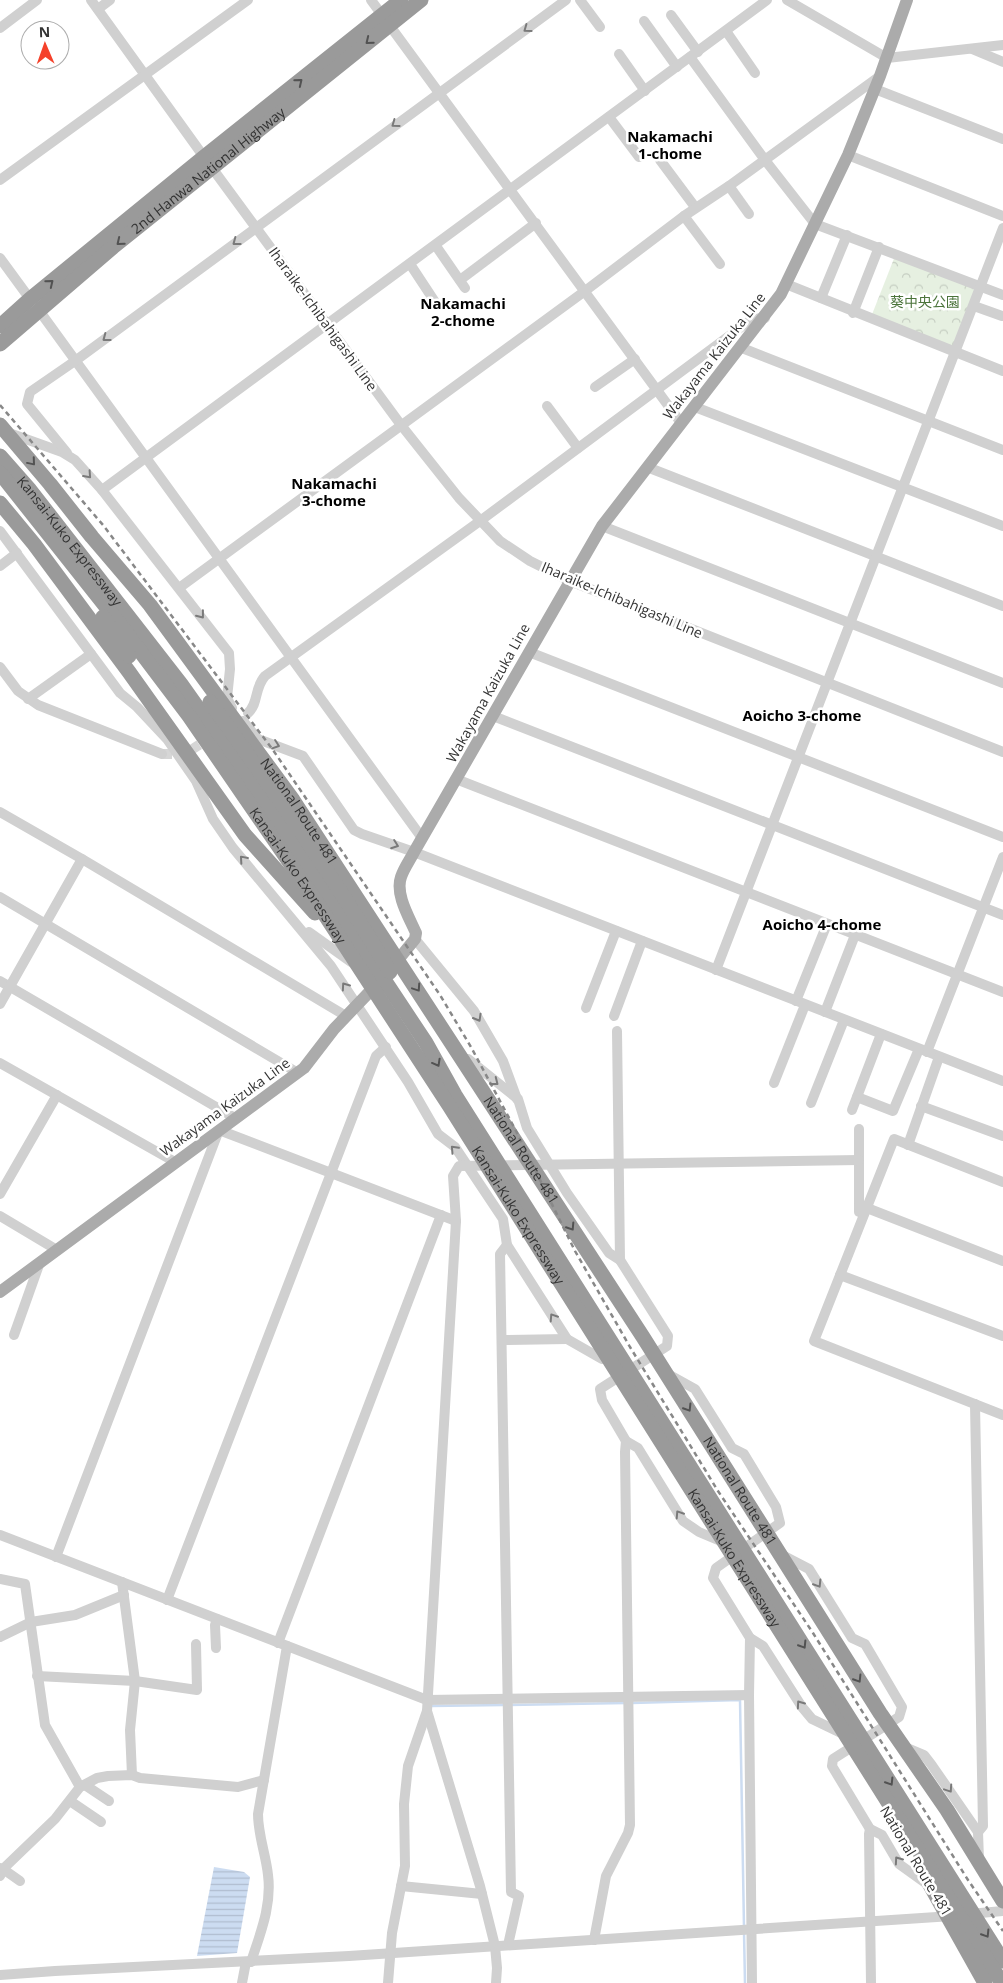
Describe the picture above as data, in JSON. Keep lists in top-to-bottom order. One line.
{"streets":{"highway":["2nd Hanwa National Highway","Kansai-Kuko Expressway","National Route 481"],"main road":["Wakayama Kaizuka Line"],"street":["Iharaike-Ichibahigashi Line"]},"crossings":[["2nd Hanwa National Highway","Iharaike-Ichibahigashi Line"],["Iharaike-Ichibahigashi Line","Wakayama Kaizuka Line"],["Wakayama Kaizuka Line","National Route 481"]],"districts":["Nakamachi 1-chome","Nakamachi 2-chome","Nakamachi 3-chome","Aoicho 3-chome","Aoicho 4-chome"],"parks":["葵中央公園"],"north":"top"}
